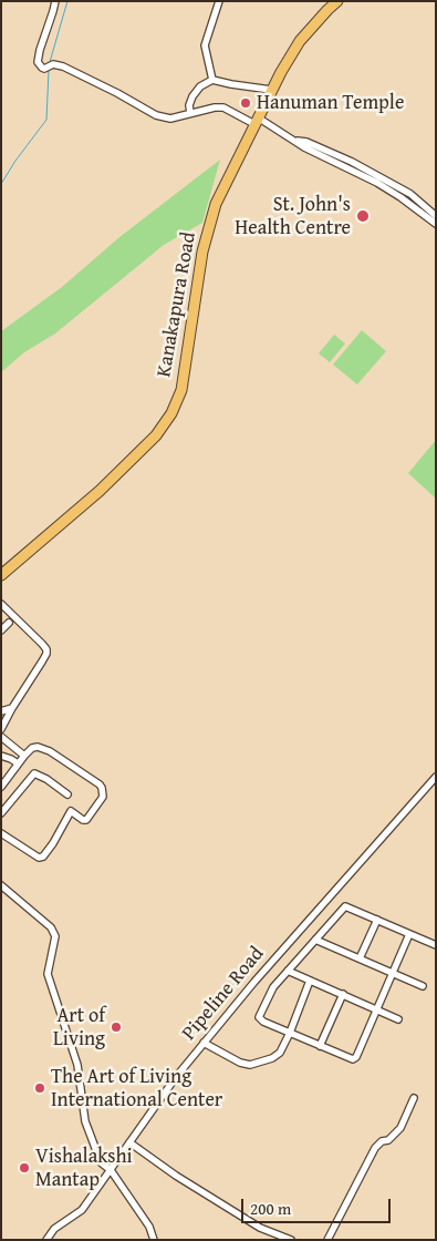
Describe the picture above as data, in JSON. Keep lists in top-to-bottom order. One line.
{"streets":{"highway":["Kanakapura Road"],"street":["Pipeline Road"]},"places":["Hanuman Temple","St. John's Health Centre","Art of Living","The Art of Living International Center","Vishalakshi Mantap"],"scale_bar":"200 m"}
